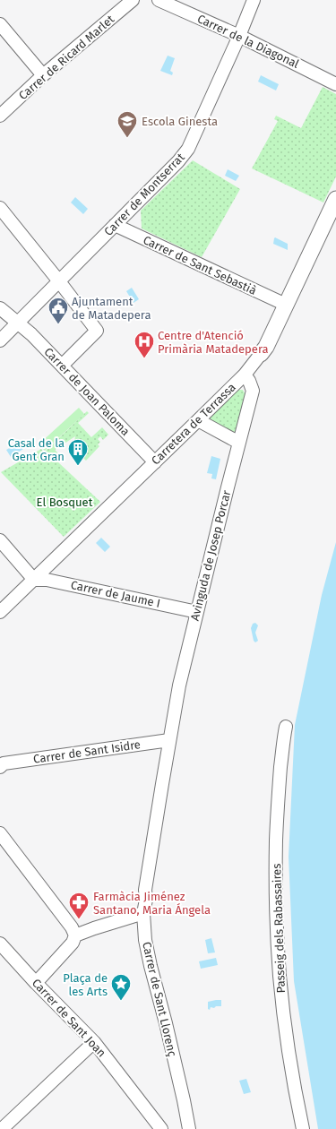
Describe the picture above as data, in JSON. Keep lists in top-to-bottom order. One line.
{"streets":{"street":["Carrer de la Diagonal","Carrer de Ricard Marlet","Carrer de Montserrat","Carrer de Sant Sebastià","Carrer de Joan Paloma","Carretera de Terrassa","Avinguda de Josep Porcar","Carrer de Jaume I","Carrer de Sant Isidre","Passeig dels Rabassaires","Carrer de Sant Llorenç","Carrer de Sant Joan"]},"crossings":[["Carrer de la Diagonal","Carrer de Montserrat"],["Carrer de Montserrat","Carrer de Sant Sebastià"],["Carrer de Montserrat","Carrer de Joan Paloma"],["Carrer de Sant Sebastià","Carretera de Terrassa"],["Carrer de Joan Paloma","Carretera de Terrassa"],["Carretera de Terrassa","Avinguda de Josep Porcar"],["Carretera de Terrassa","Carrer de Jaume I"],["Avinguda de Josep Porcar","Carrer de Jaume I"],["Avinguda de Josep Porcar","Carrer de Sant Isidre"],["Avinguda de Josep Porcar","Carrer de Sant Llorenç"],["Carrer de Sant Isidre","Carrer de Sant Llorenç"]],"parks":["El Bosquet"],"places":{"school or university":["Escola Ginesta"],"public building":["Ajuntament de Matadepera"],"hospital":["Centre d'Atenció Primària Matadepera"],"building":["Casal de la Gent Gran"],"pharmacy":["Farmàcia Jiménez Santano, Maria Ángela"],"place":["Plaça de les Arts"]}}
